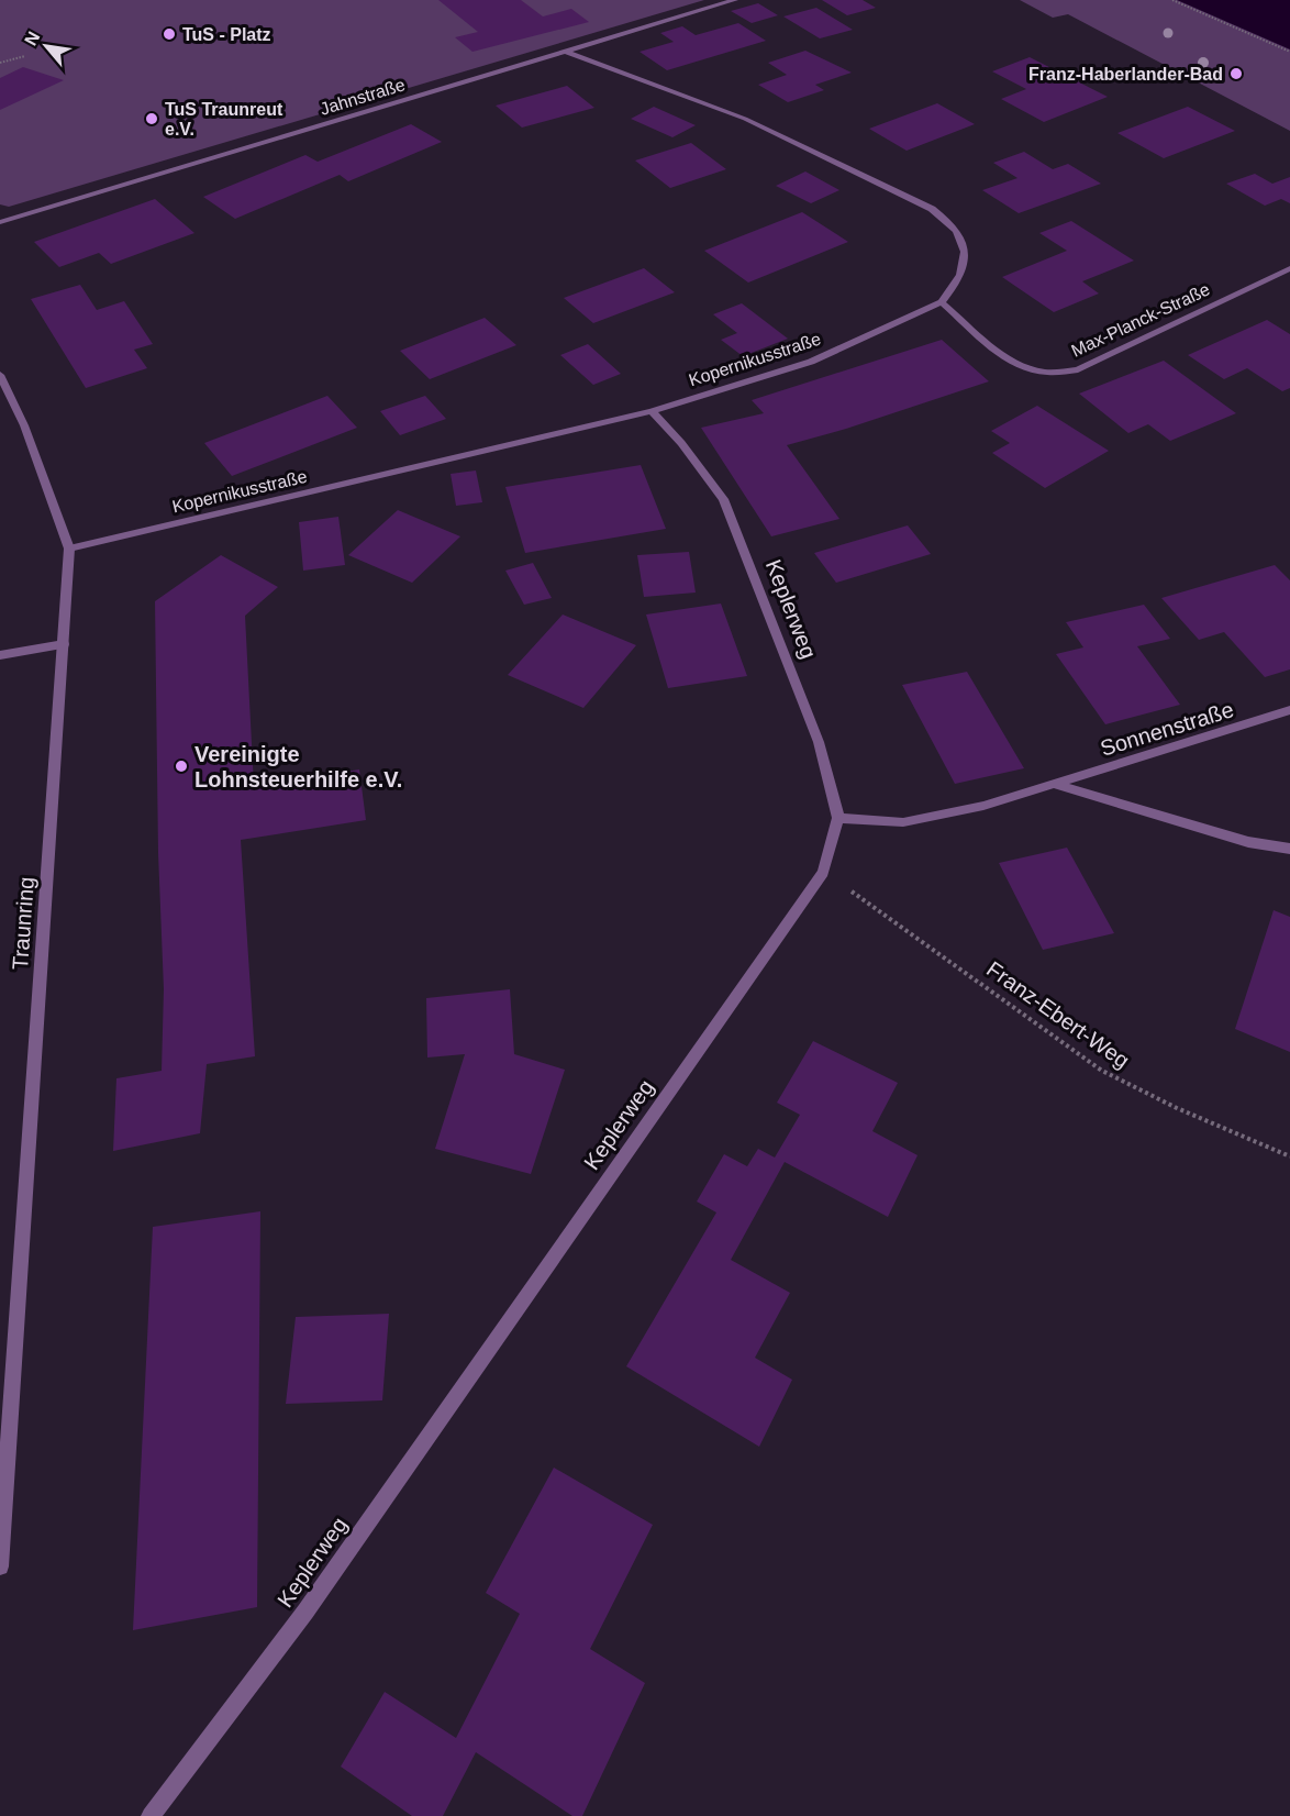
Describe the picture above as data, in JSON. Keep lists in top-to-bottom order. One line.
{"streets":{"street":["Jahnstraße","Max-Planck-Straße","Kopernikusstraße","Keplerweg","Sonnenstraße","Traunring"],"path":["Franz-Ebert-Weg"]},"crossings":[["Max-Planck-Straße","Kopernikusstraße"],["Kopernikusstraße","Keplerweg"],["Kopernikusstraße","Traunring"],["Keplerweg","Sonnenstraße"],["Keplerweg","Franz-Ebert-Weg"]],"places":["TuS - Platz","Franz-Haberlander-Bad","TuS Traunreut e.V.","Vereinigte Lohnsteuerhilfe e.V."],"north":"top left"}
